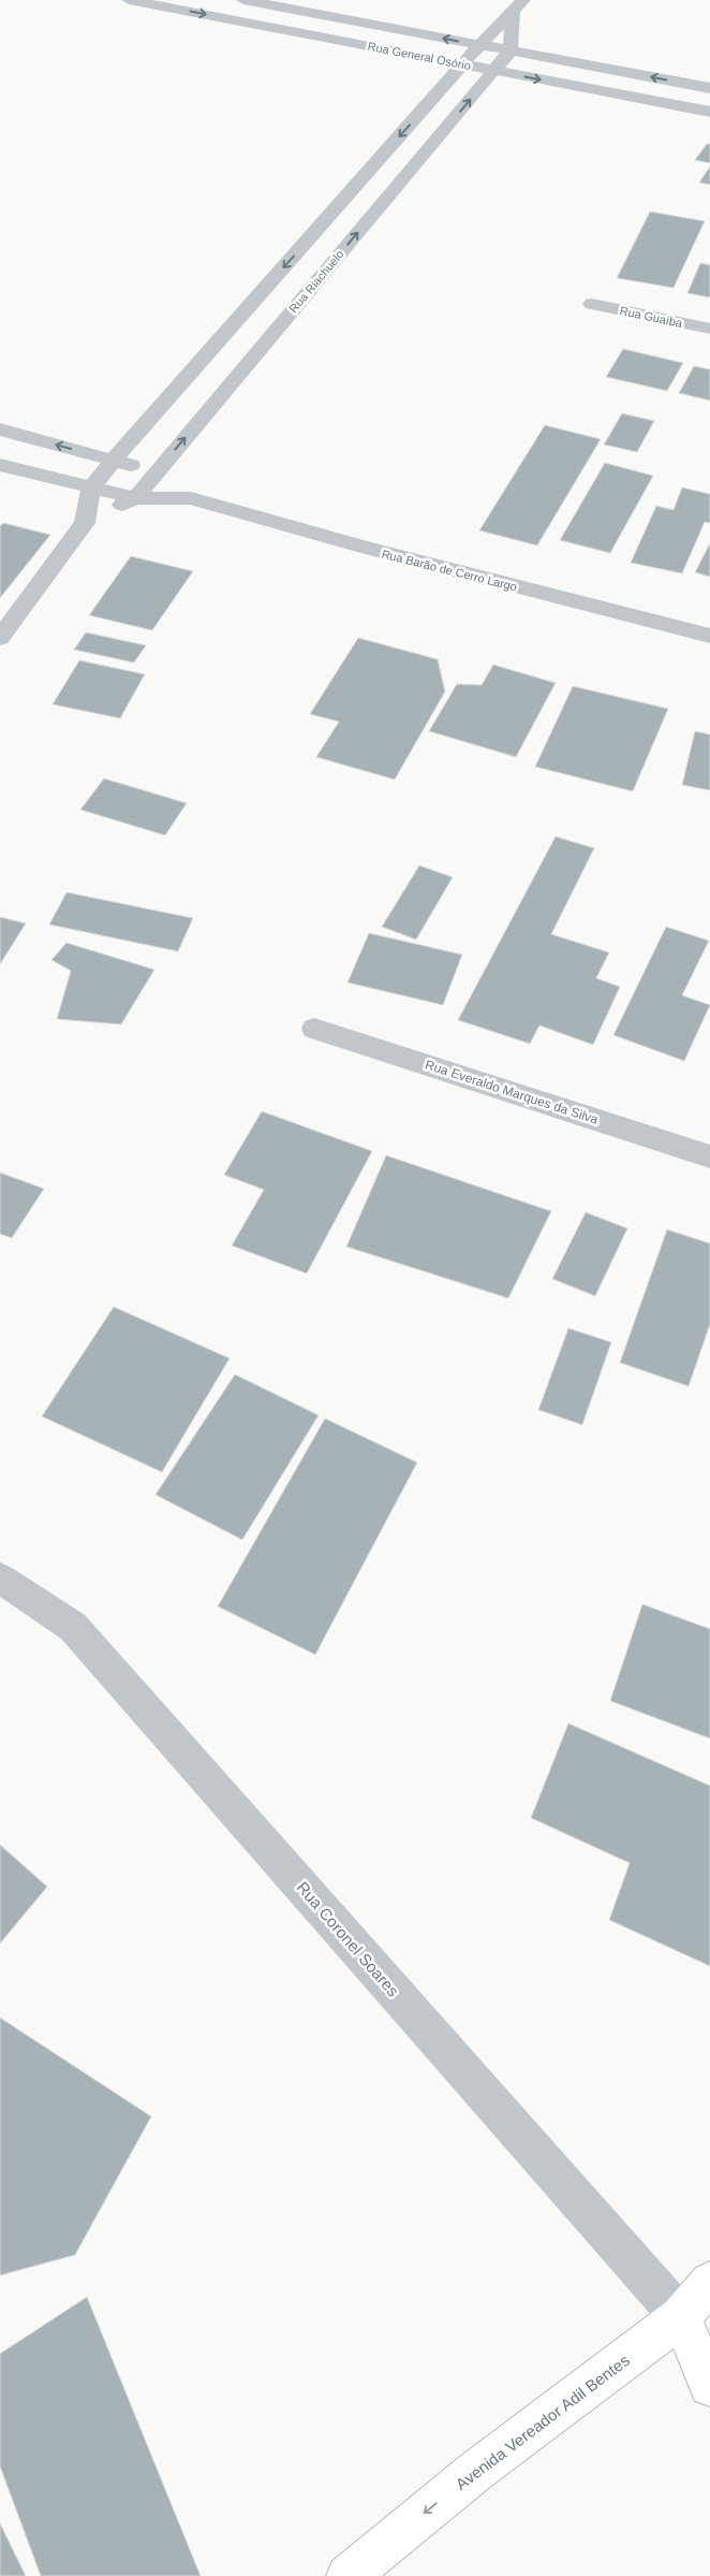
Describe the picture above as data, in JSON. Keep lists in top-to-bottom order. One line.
{"streets":{"street":["Rua General Osório","Rua Riachuelo","Rua Guaíba","Rua Barão de Cerro Largo","Rua Everaldo Marques da Silva","Rua Coronel Soares","Avenida Vereador Adil Bentes"]},"crossings":[["Rua General Osório","Rua Riachuelo"],["Rua Riachuelo","Rua Barão de Cerro Largo"],["Rua Coronel Soares","Avenida Vereador Adil Bentes"]],"one_way":["Avenida Vereador Adil Bentes"]}
